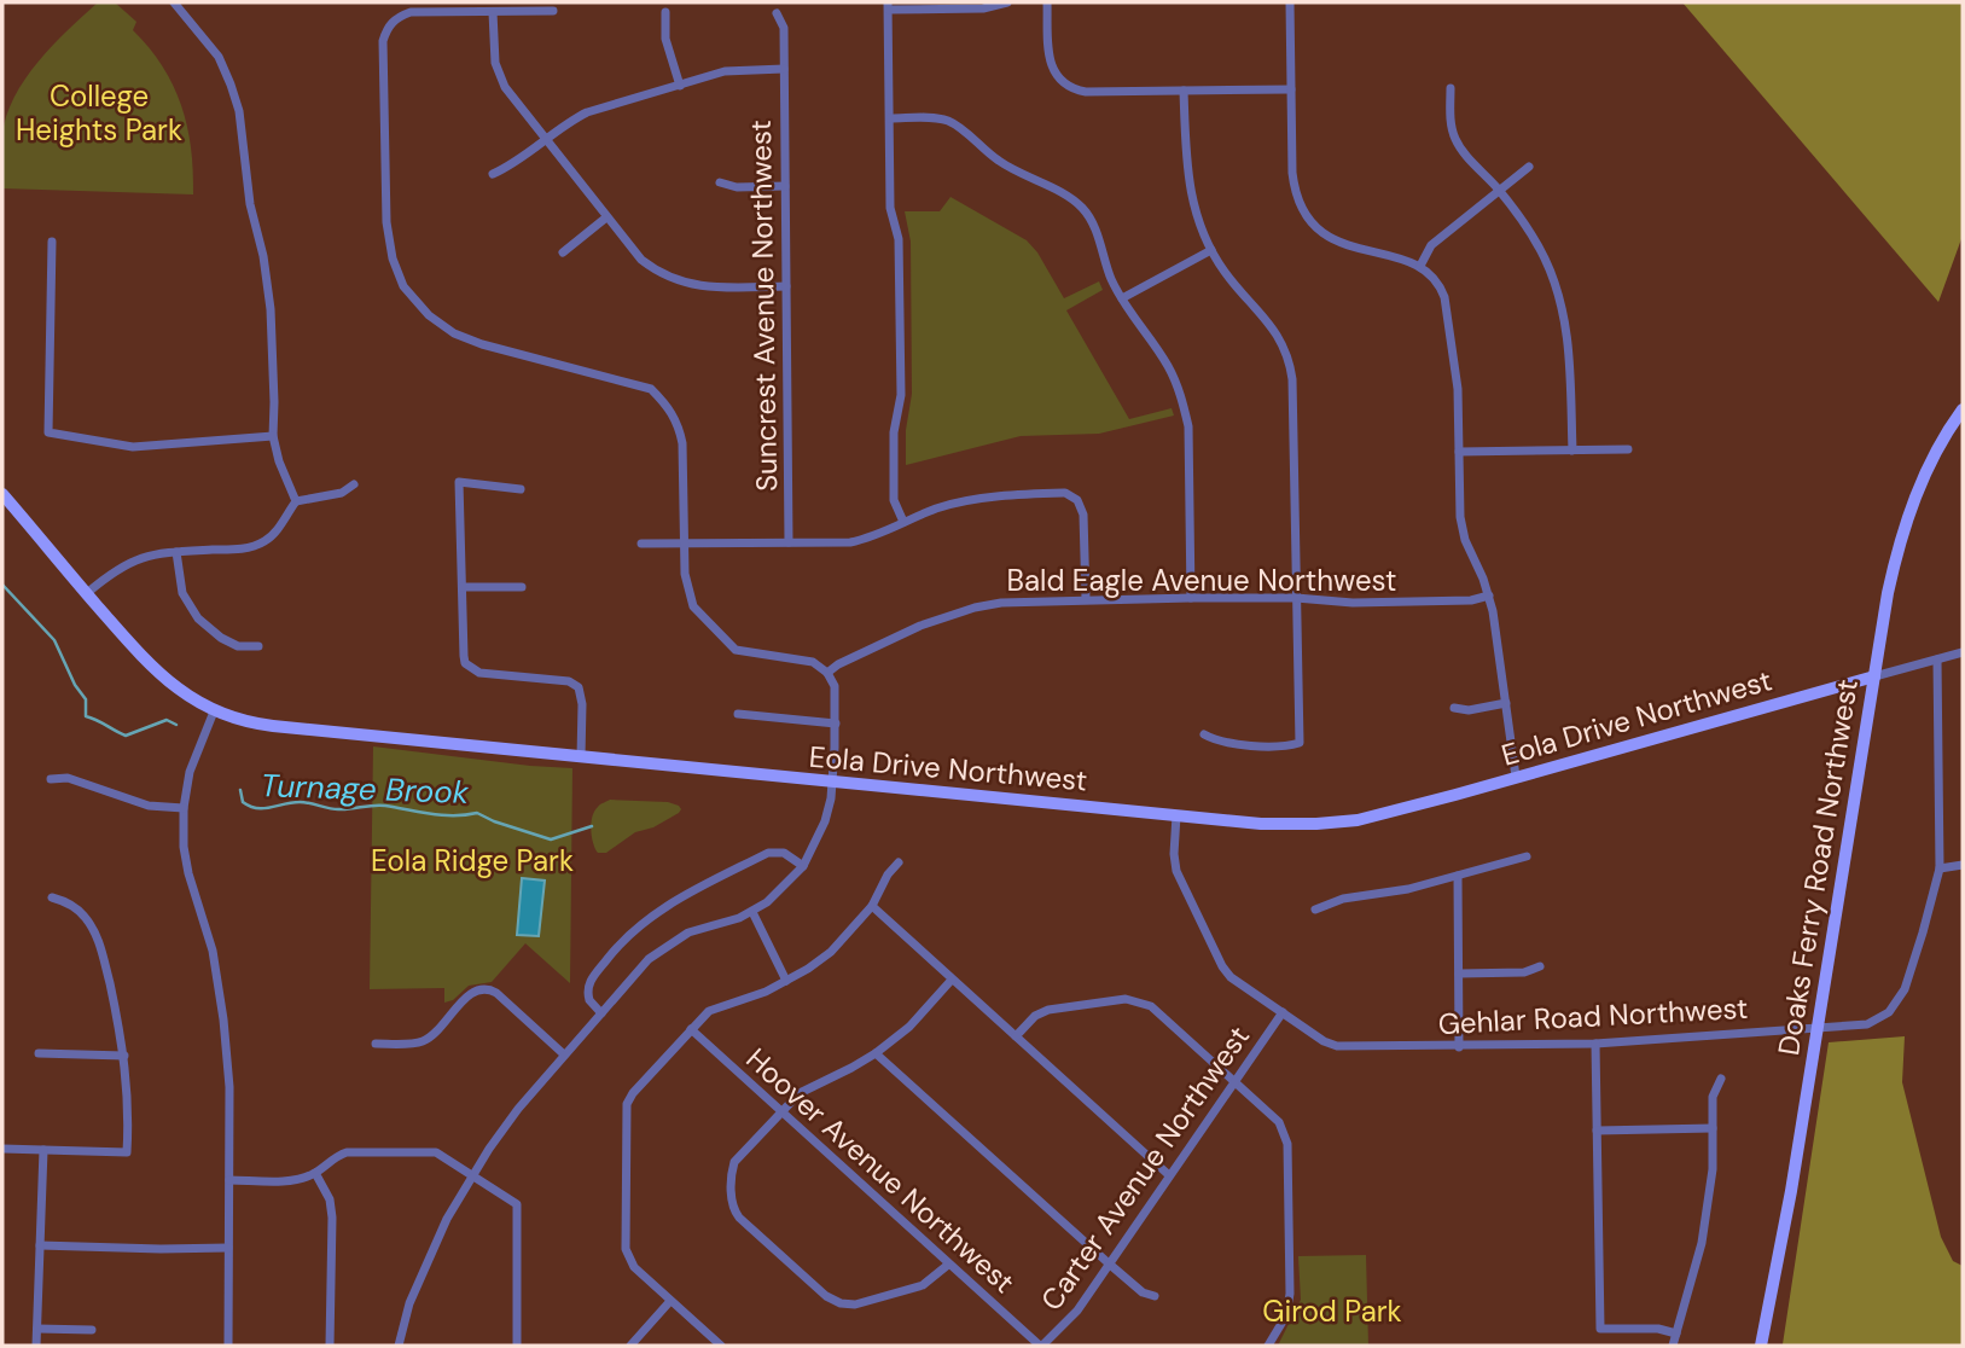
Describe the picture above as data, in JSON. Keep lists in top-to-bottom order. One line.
{"streets":{"main road":["Eola Drive Northwest","Doaks Ferry Road Northwest"],"street":["Suncrest Avenue Northwest","Bald Eagle Avenue Northwest","Gehlar Road Northwest","Carter Avenue Northwest","Hoover Avenue Northwest"]},"crossings":[["Eola Drive Northwest","Doaks Ferry Road Northwest"],["Eola Drive Northwest","Gehlar Road Northwest"],["Doaks Ferry Road Northwest","Gehlar Road Northwest"],["Gehlar Road Northwest","Carter Avenue Northwest"],["Carter Avenue Northwest","Hoover Avenue Northwest"]],"water":["Turnage Brook"],"parks":["College Heights Park","Eola Ridge Park","Girod Park"]}
